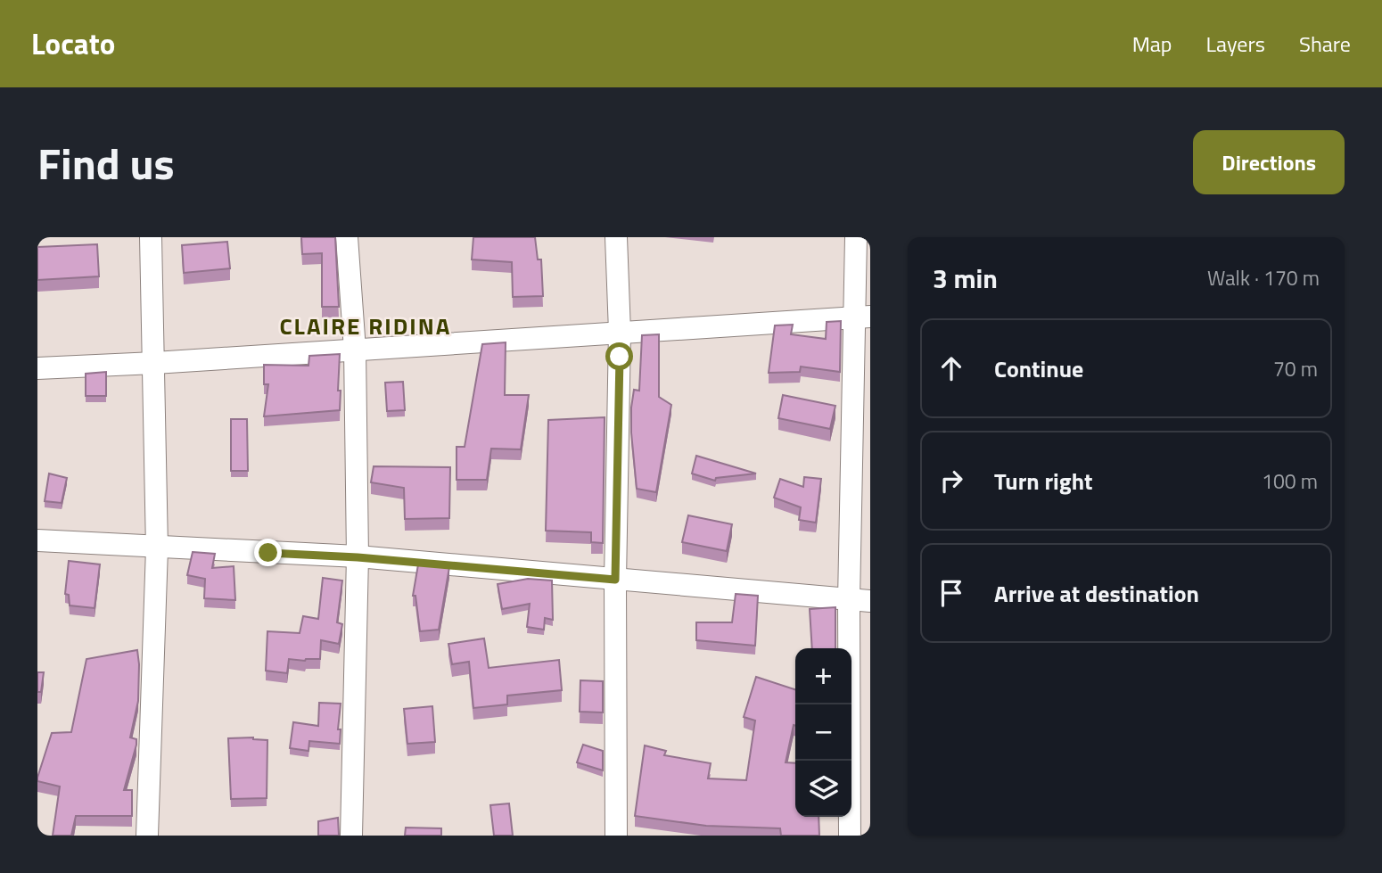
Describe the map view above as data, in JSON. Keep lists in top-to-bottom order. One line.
{"districts":["CLAIRE RIDINA"],"page":{"header":"Locato","nav":["Map","Layers","Share"],"title":"Find us","buttons":"Directions","heading":["3 min","Walk · 170 m"],"list":[["Continue","70 m"],["Turn right","100 m"],"Arrive at destination"],"map_buttons":["+","−"]}}
